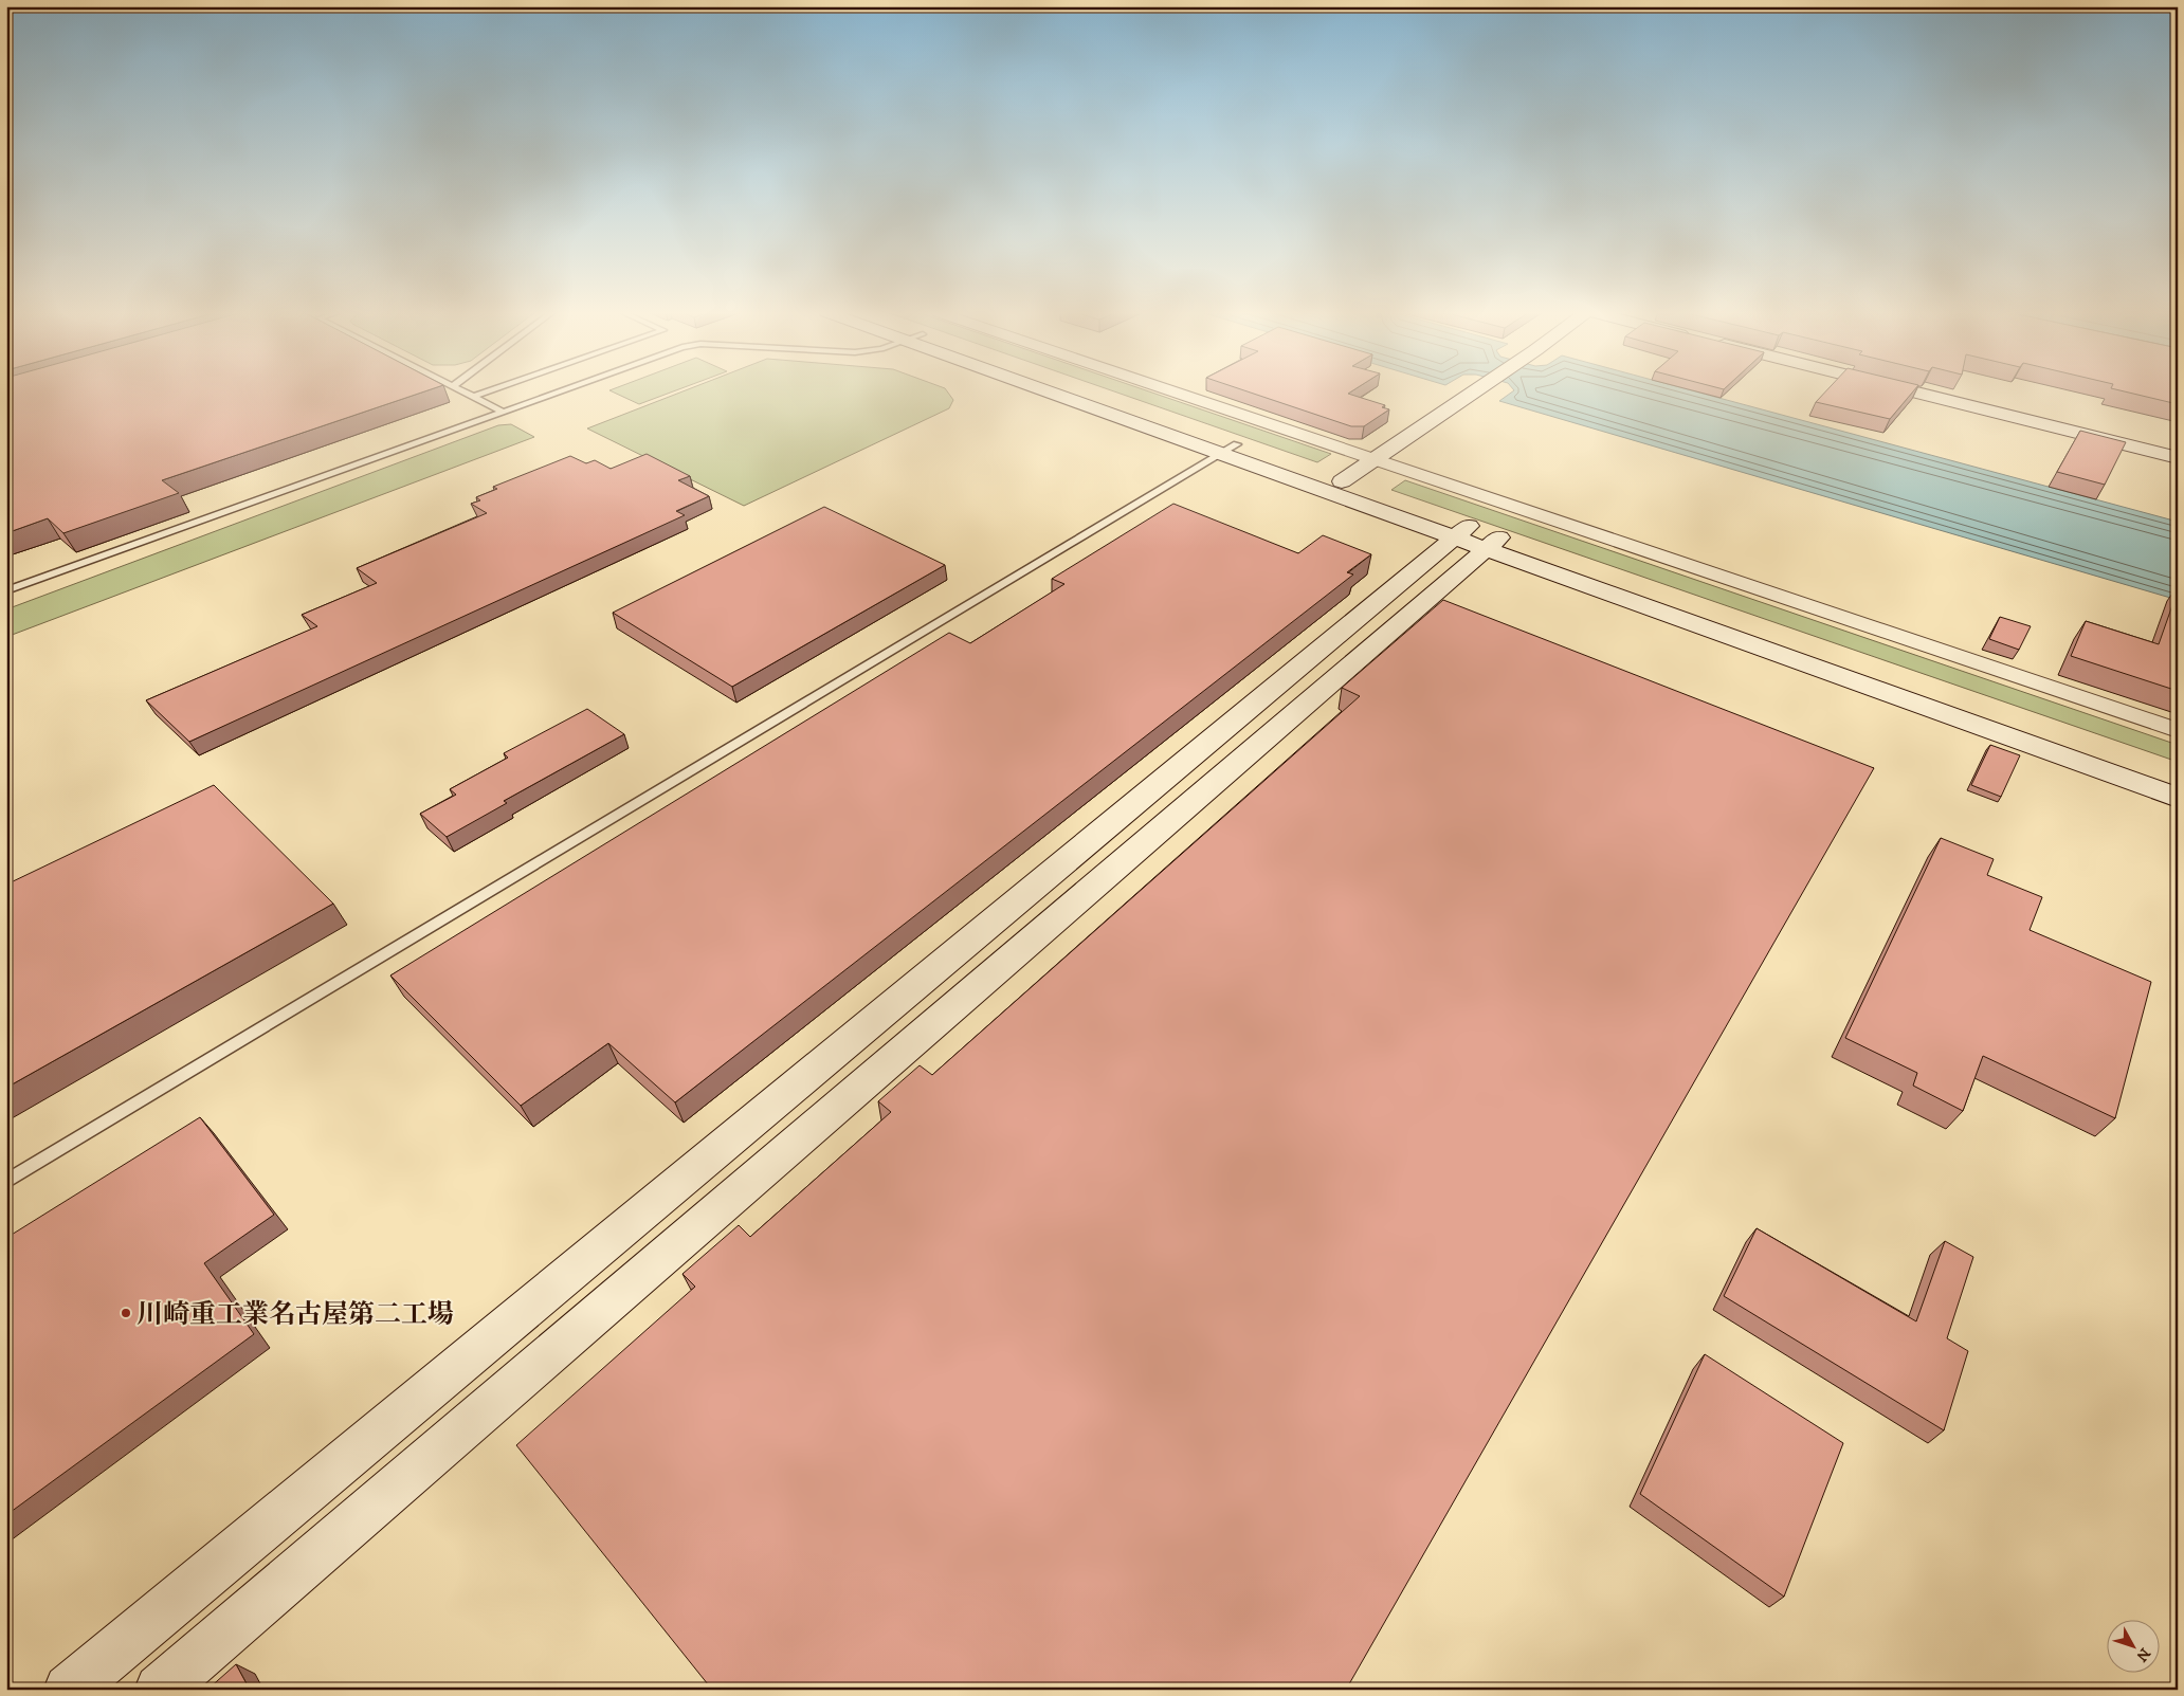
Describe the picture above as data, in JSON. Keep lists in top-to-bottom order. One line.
{"places":["川崎重工業名古屋第二工場"],"north":"bottom right"}
